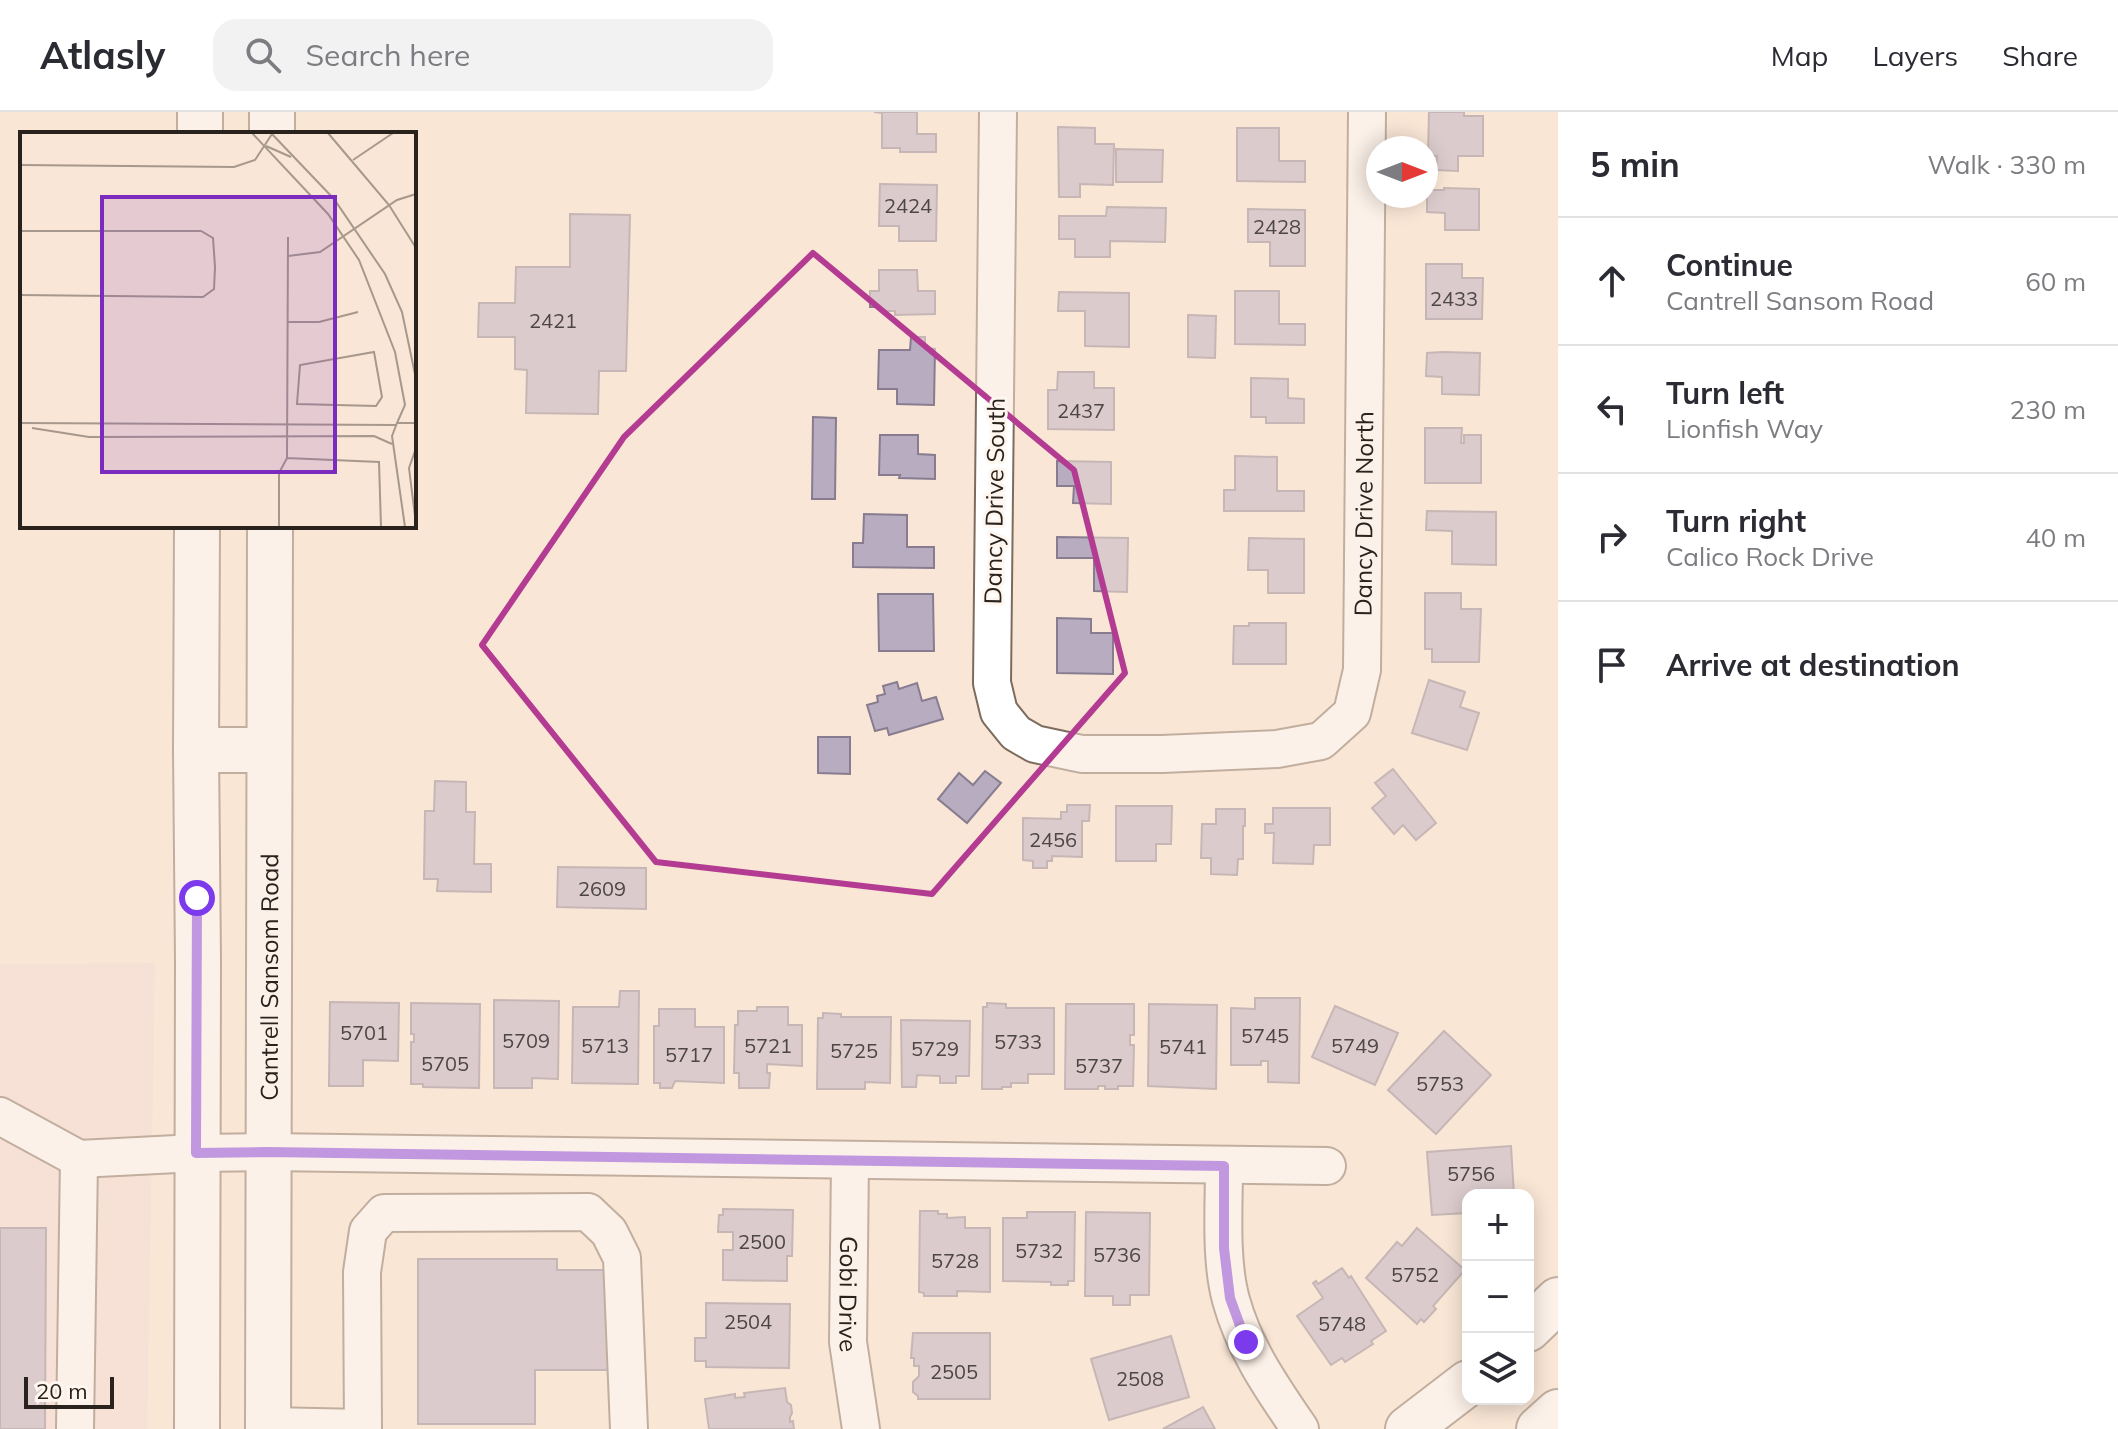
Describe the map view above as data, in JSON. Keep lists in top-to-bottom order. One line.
{"streets":{"main road":["Cantrell Sansom Road"],"street":["Dancy Drive South","Dancy Drive North","Gobi Drive"]},"crossings":[["Dancy Drive South","Dancy Drive North"]],"house_numbers":["2424","2428","2433","2421","2437","2456","2609","5701","5745","5709","5733","5713","5721","5749","5741","5729","5725","5717","5705","5737","5753","5756","2500","5732","5736","5728","5752","2504","5748","2505","2508"],"scale_bar":"20 m","north":"right","page":{"header":"Atlasly","search":"Search here","nav":["Map","Layers","Share"],"heading":["5 min","Walk · 330 m"],"list":[["Continue","Cantrell Sansom Road","60 m"],["Turn left","Lionfish Way","230 m"],["Turn right","Calico Rock Drive","40 m"],"Arrive at destination"],"map_buttons":["+","−"],"scale":"20 m"}}
